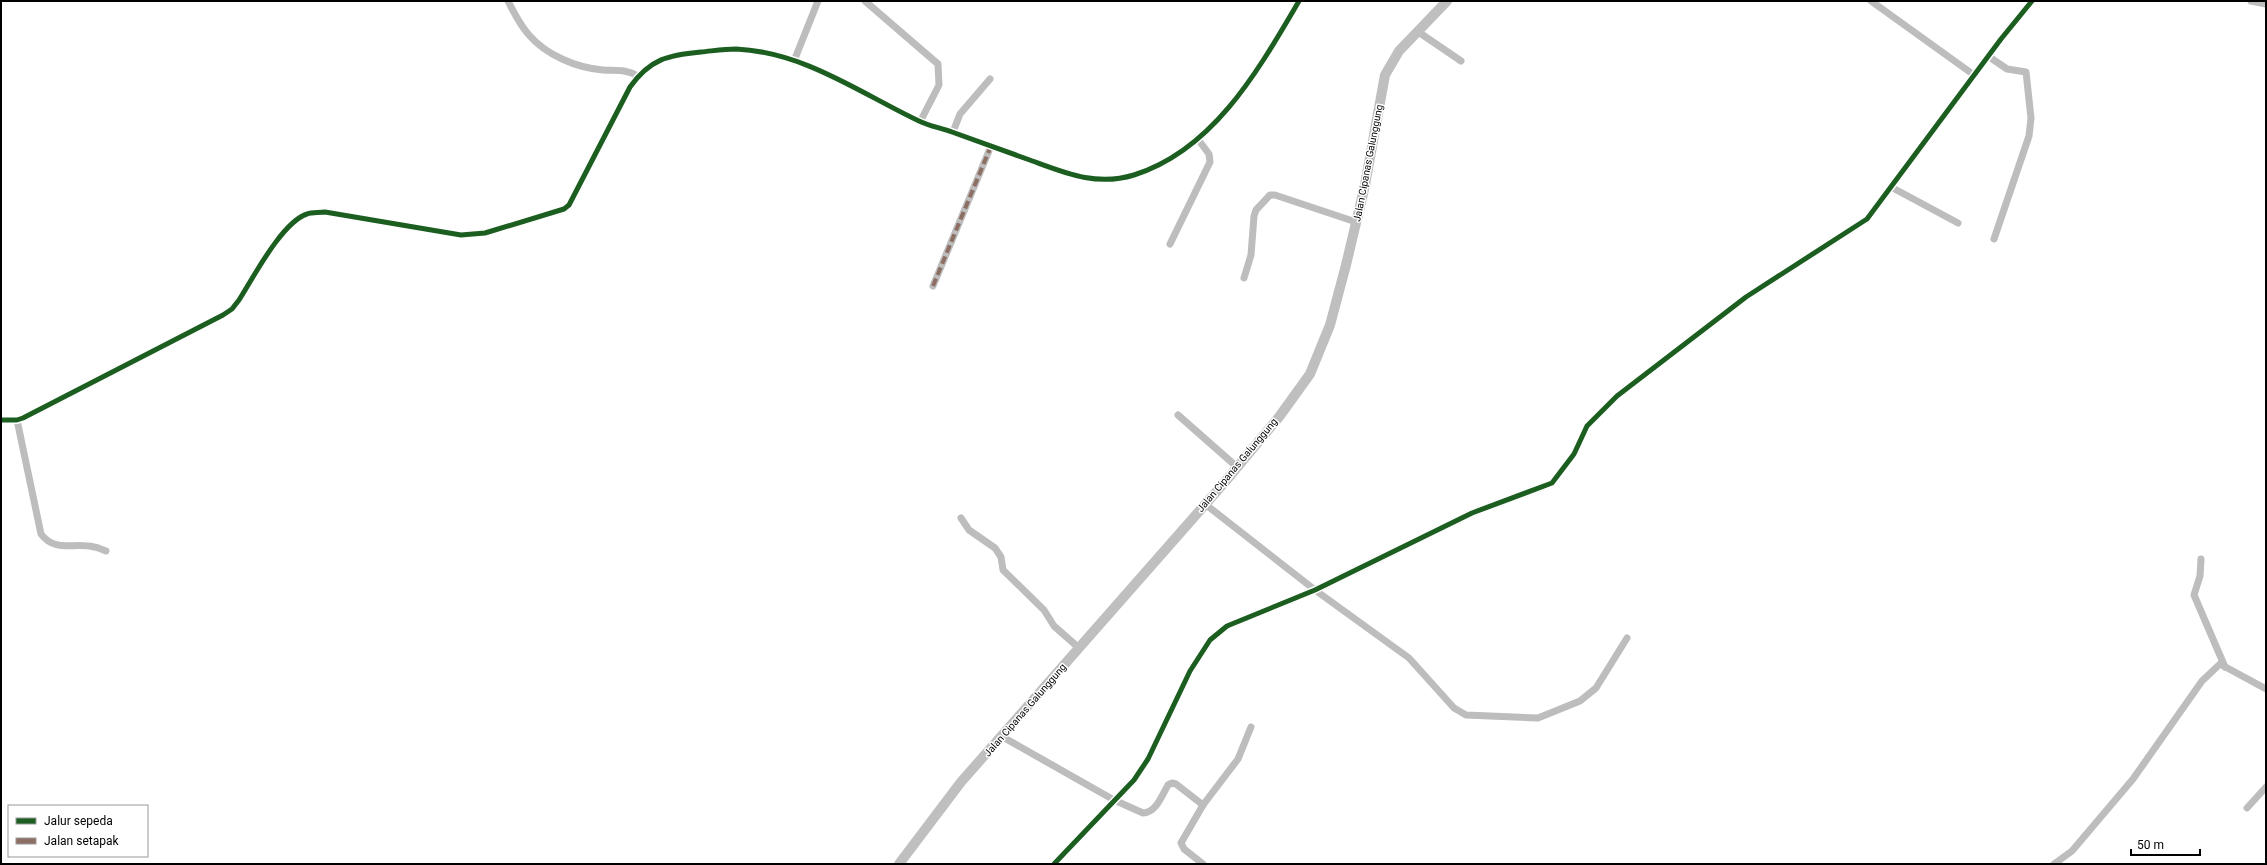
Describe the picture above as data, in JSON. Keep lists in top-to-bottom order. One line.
{"streets":{"street":["Jalan Cipanas Galunggung"]},"legend":["Jalur sepeda","Jalan setapak"],"scale_bar":"50 m"}
